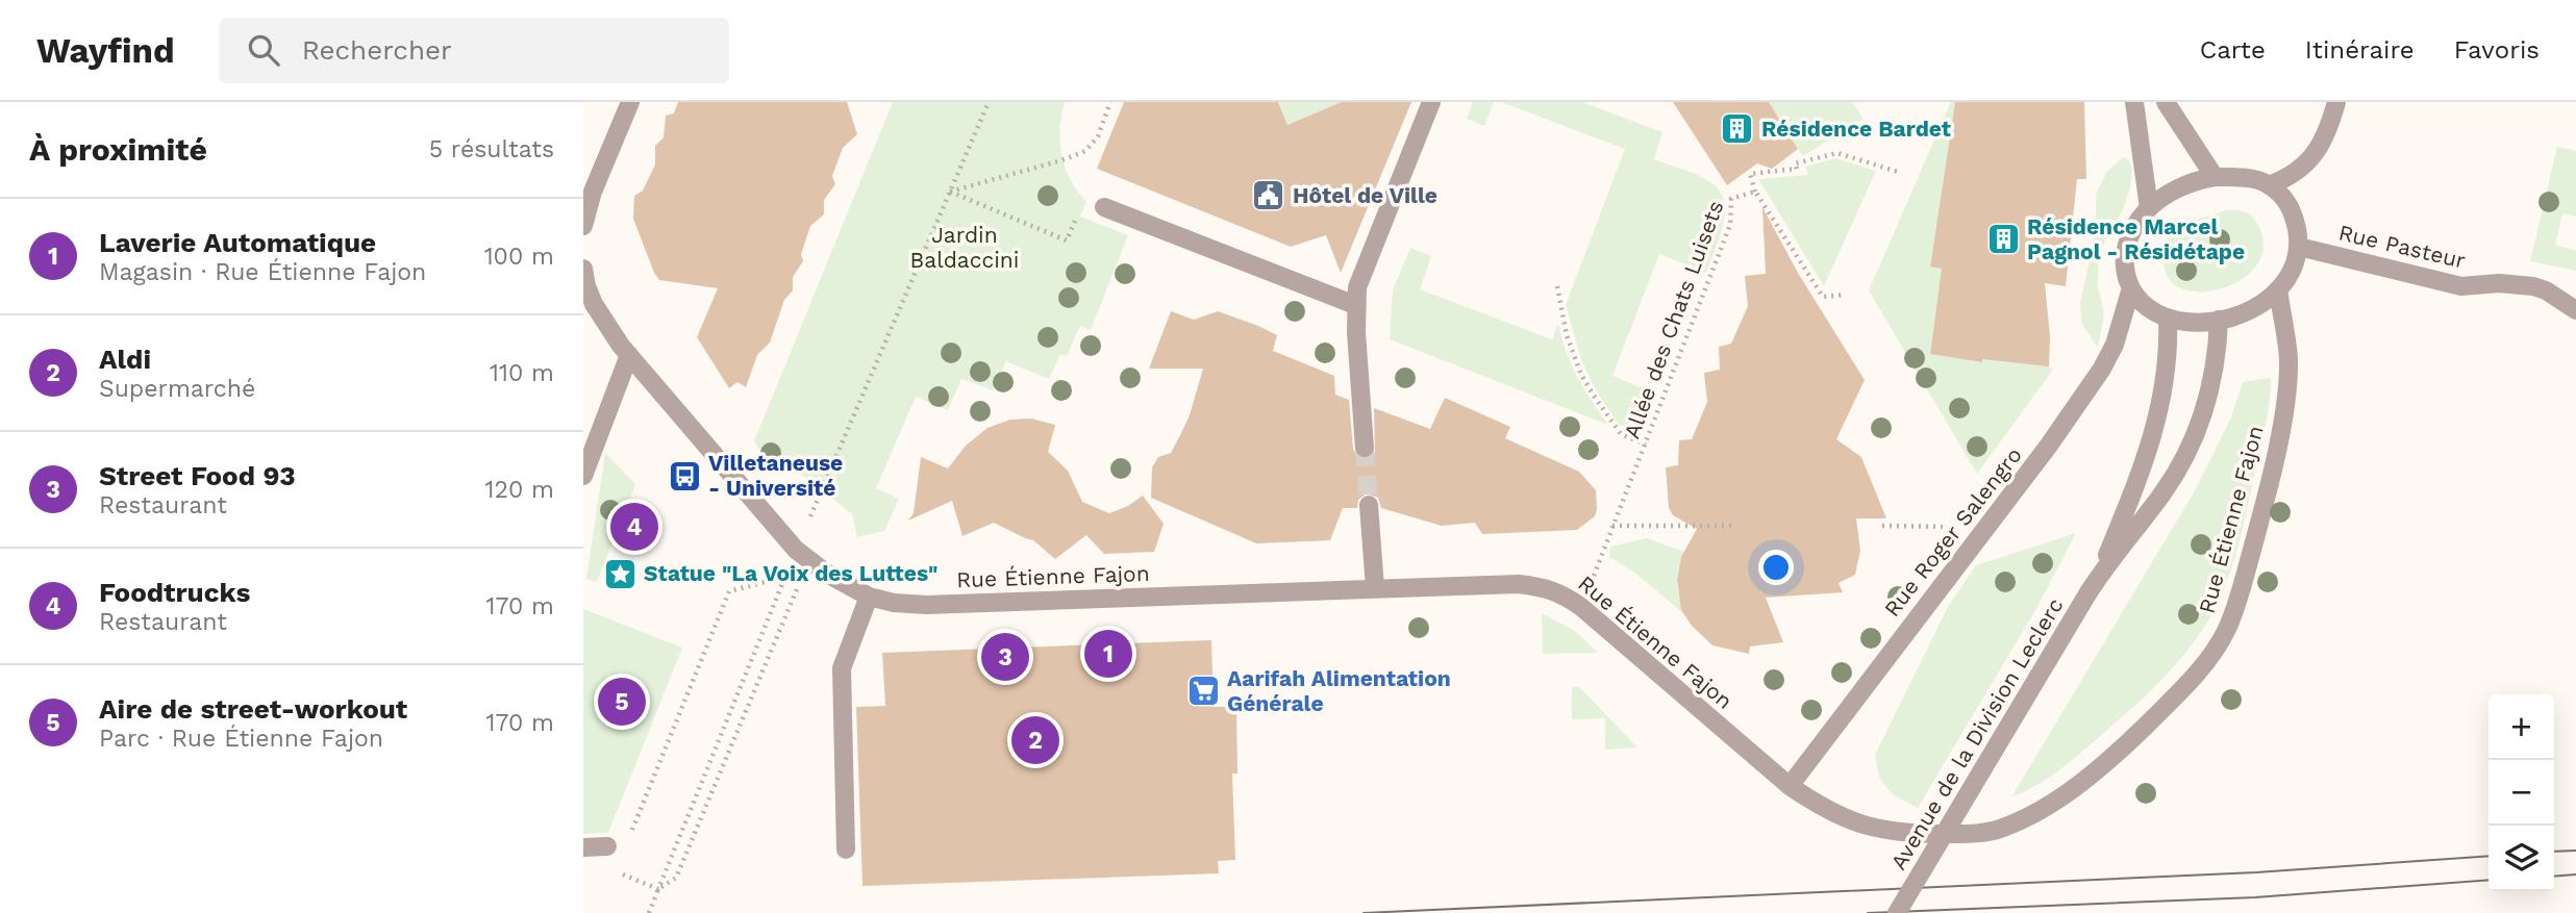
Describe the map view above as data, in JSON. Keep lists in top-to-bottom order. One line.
{"streets":{"street":["Rue Pasteur","Rue Étienne Fajon","Rue Roger Salengro","Avenue de la Division Leclerc"],"path":["Allée des Chats Luisets"]},"crossings":[["Rue Pasteur","Rue Étienne Fajon"],["Rue Pasteur","Rue Roger Salengro"],["Rue Pasteur","Avenue de la Division Leclerc"],["Allée des Chats Luisets","Rue Étienne Fajon"],["Rue Étienne Fajon","Rue Roger Salengro"],["Rue Étienne Fajon","Avenue de la Division Leclerc"],["Rue Roger Salengro","Avenue de la Division Leclerc"]],"parks":["Jardin Baldaccini"],"places":{"building":["Résidence Bardet","Résidence Marcel Pagnol - Résidétape"],"public building":["Hôtel de Ville"],"bus stop":["Villetaneuse - Université"],"place":["Statue \"La Voix des Luttes\""],"supermarket":["Aarifah Alimentation Générale"]},"page":{"header":"Wayfind","search":"Rechercher","nav":["Carte","Itinéraire","Favoris"],"heading":["À proximité","5 résultats"],"list":[{"mark":"1","name":"Laverie Automatique","note":"Magasin · Rue Étienne Fajon","value":"100 m"},{"mark":"2","name":"Aldi","note":"Supermarché","value":"110 m"},{"mark":"3","name":"Street Food 93","note":"Restaurant","value":"120 m"},{"mark":"4","name":"Foodtrucks","note":"Restaurant","value":"170 m"},{"mark":"5","name":"Aire de street-workout","note":"Parc · Rue Étienne Fajon","value":"170 m"}],"pins":["4","1","3","5","2"],"map_buttons":["+","−"]}}
